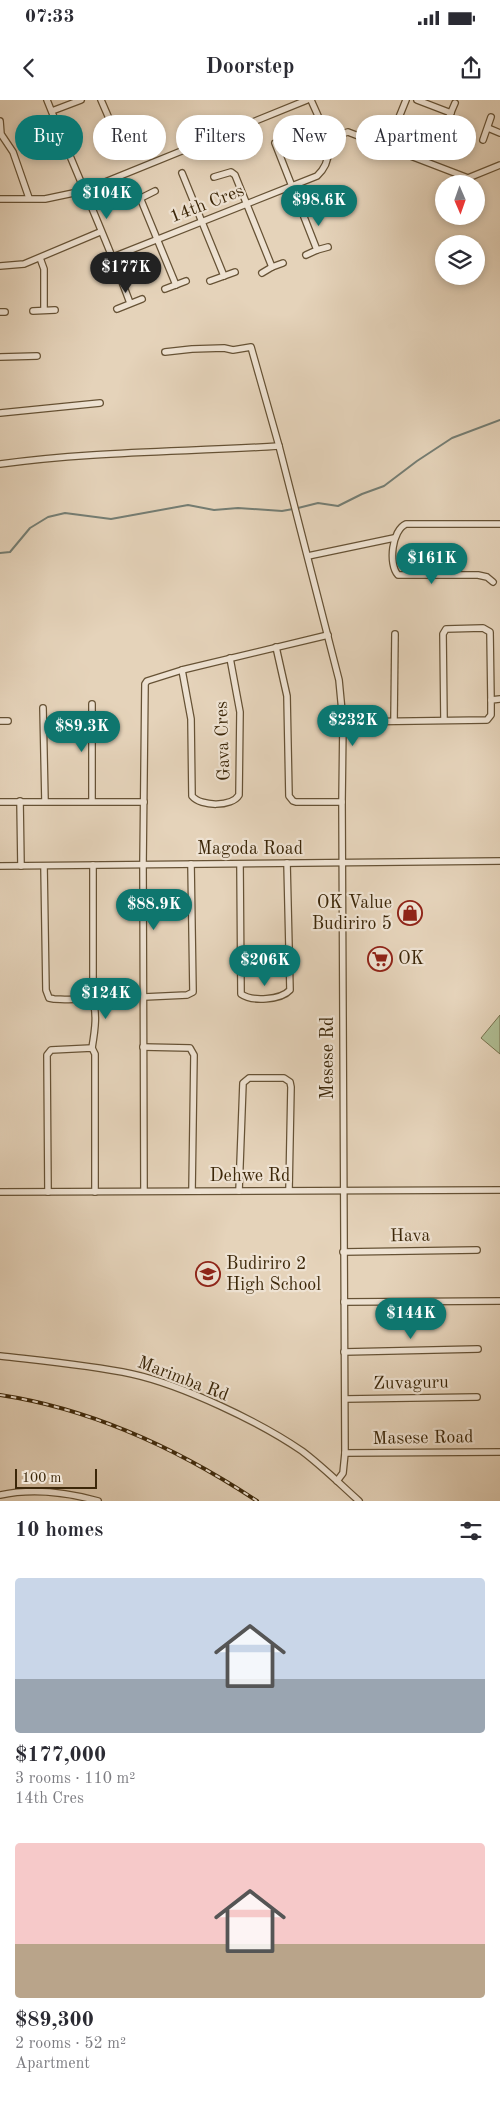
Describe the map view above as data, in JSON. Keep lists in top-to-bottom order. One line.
{"streets":{"street":["14th Cres","Gava Cres","Magoda Road","Mesese Rd","Dehwe Rd","Hava","Marimba Rd","Zuvaguru","Masese Road"]},"crossings":[["Magoda Road","Mesese Rd"],["Mesese Rd","Dehwe Rd"],["Mesese Rd","Hava"],["Mesese Rd","Marimba Rd"],["Mesese Rd","Zuvaguru"],["Mesese Rd","Masese Road"]],"places":{"shop":["OK Value Budiriro 5"],"supermarket":["OK"],"school or university":["Budiriro 2 High School"]},"scale_bar":"100 m","north":"bottom","page":{"status":"07:33","header":"Doorstep","chip":["Buy","Rent","Filters","New","Apartment"],"price":["$104K","$98.6K","$177K","$161K","$232K","$89.3K","$88.9K","$206K","$124K","$144K"],"scale":"100 m","heading":"10 homes","list":[{"name":"$177,000","note":"3 rooms · 110 m² · 14th Cres"},{"name":"$89,300","note":"2 rooms · 52 m² · Apartment"}]}}
